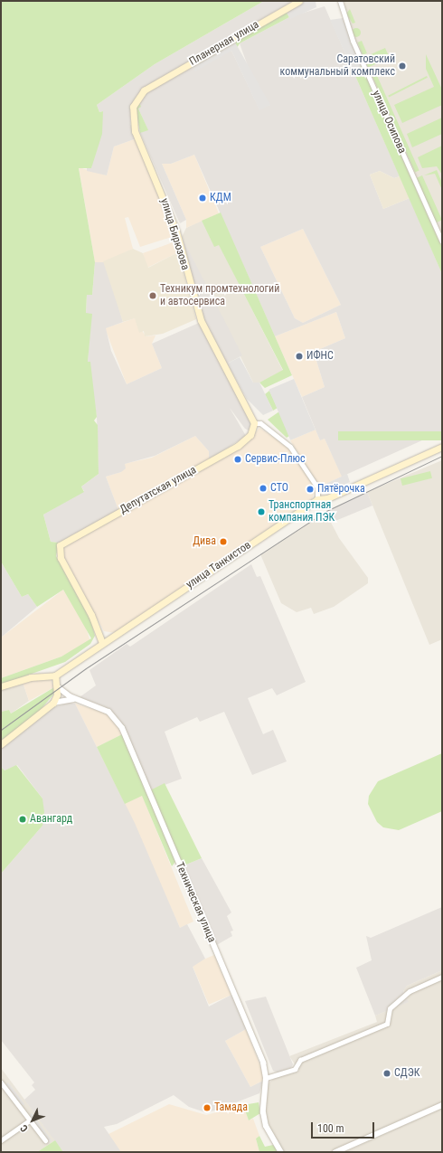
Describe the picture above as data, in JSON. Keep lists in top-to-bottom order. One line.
{"streets":{"main road":["Планерная улица","улица Бирюзова","Депутатская улица","улица Танкистов"],"street":["улица Осипова","Техническая улица"]},"crossings":[["Планерная улица","улица Бирюзова"],["улица Бирюзова","Депутатская улица"],["Депутатская улица","улица Танкистов"]],"places":["Саратовский коммунальный комплекс","КДМ","Техникум промтехнологий и автосервиса","ИФНС","Сервис-Плюс","СТО","Пятёрочка","Транспортная компания ПЭК","Дива","Авангард","СДЭК","Тамада"],"scale_bar":"100 m","north":"bottom left"}
